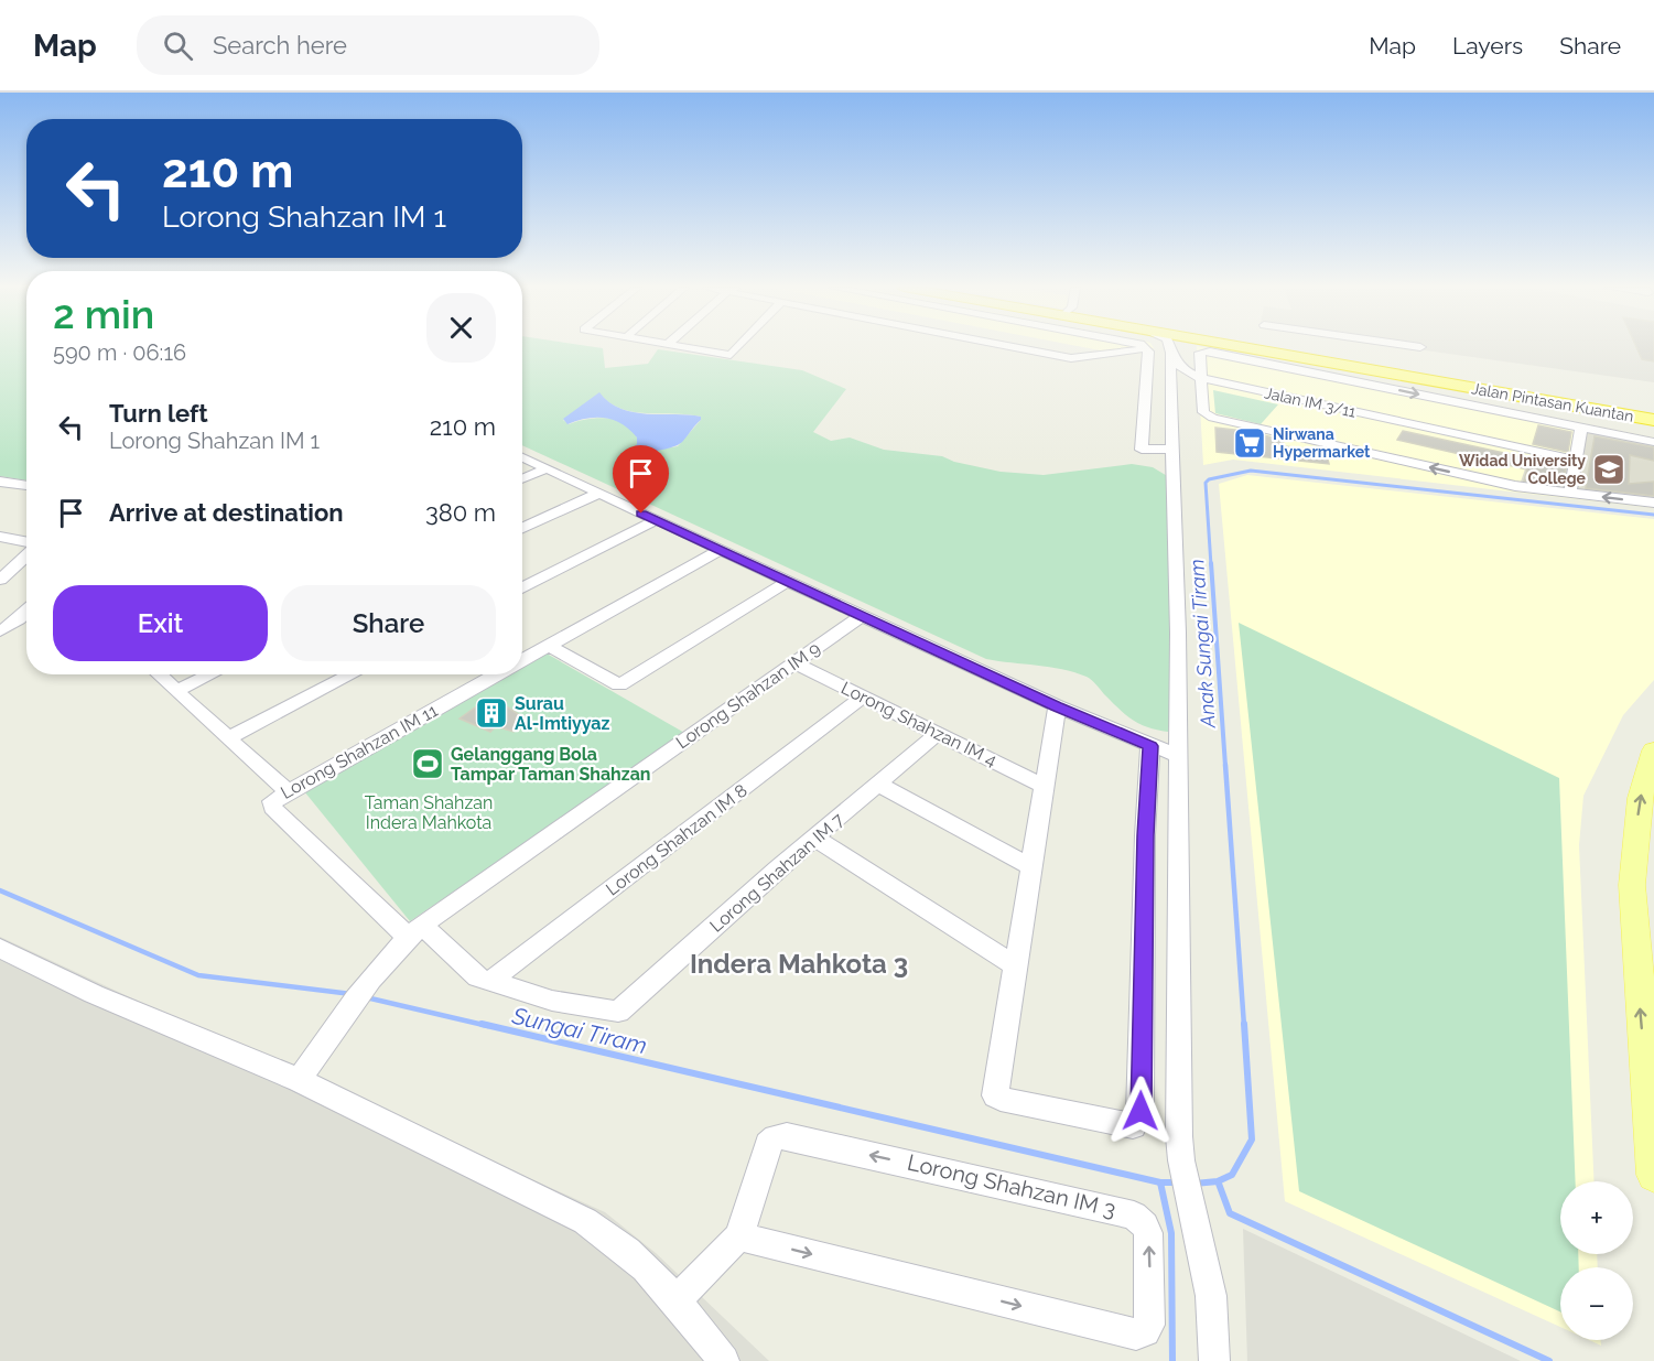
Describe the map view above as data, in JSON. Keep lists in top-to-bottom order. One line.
{"streets":{"highway":["Jalan Pintasan Kuantan"],"street":["Jalan IM 3/11","Lorong Shahzan IM 9","Lorong Shahzan IM 4","Lorong Shahzan IM 11","Lorong Shahzan IM 8","Lorong Shahzan IM 7","Lorong Shahzan IM 3"]},"crossings":[["Lorong Shahzan IM 9","Lorong Shahzan IM 4"],["Lorong Shahzan IM 9","Lorong Shahzan IM 11"],["Lorong Shahzan IM 4","Lorong Shahzan IM 8"],["Lorong Shahzan IM 4","Lorong Shahzan IM 7"],["Lorong Shahzan IM 8","Lorong Shahzan IM 7"]],"districts":["Indera Mahkota 3"],"water":["Anak Sungai Tiram","Sungai Tiram"],"parks":["Taman Shahzan Indera Mahkota"],"places":{"supermarket":["Nirwana Hypermarket"],"school or university":["Widad University College"],"building":["Surau Al-Imtiyyaz"],"sports":["Gelanggang Bola Tampar Taman Shahzan"]},"page":{"header":"Map","search":"Search here","nav":["Map","Layers","Share"],"turn":["210 m","Lorong Shahzan IM 1"],"heading":["2 min","590 m · 06:16"],"list":[{"name":"Turn left","note":"Lorong Shahzan IM 1","value":"210 m"},{"name":"Arrive at destination","value":"380 m"}],"buttons":["Exit","Share"],"map_buttons":["+","−"]}}
